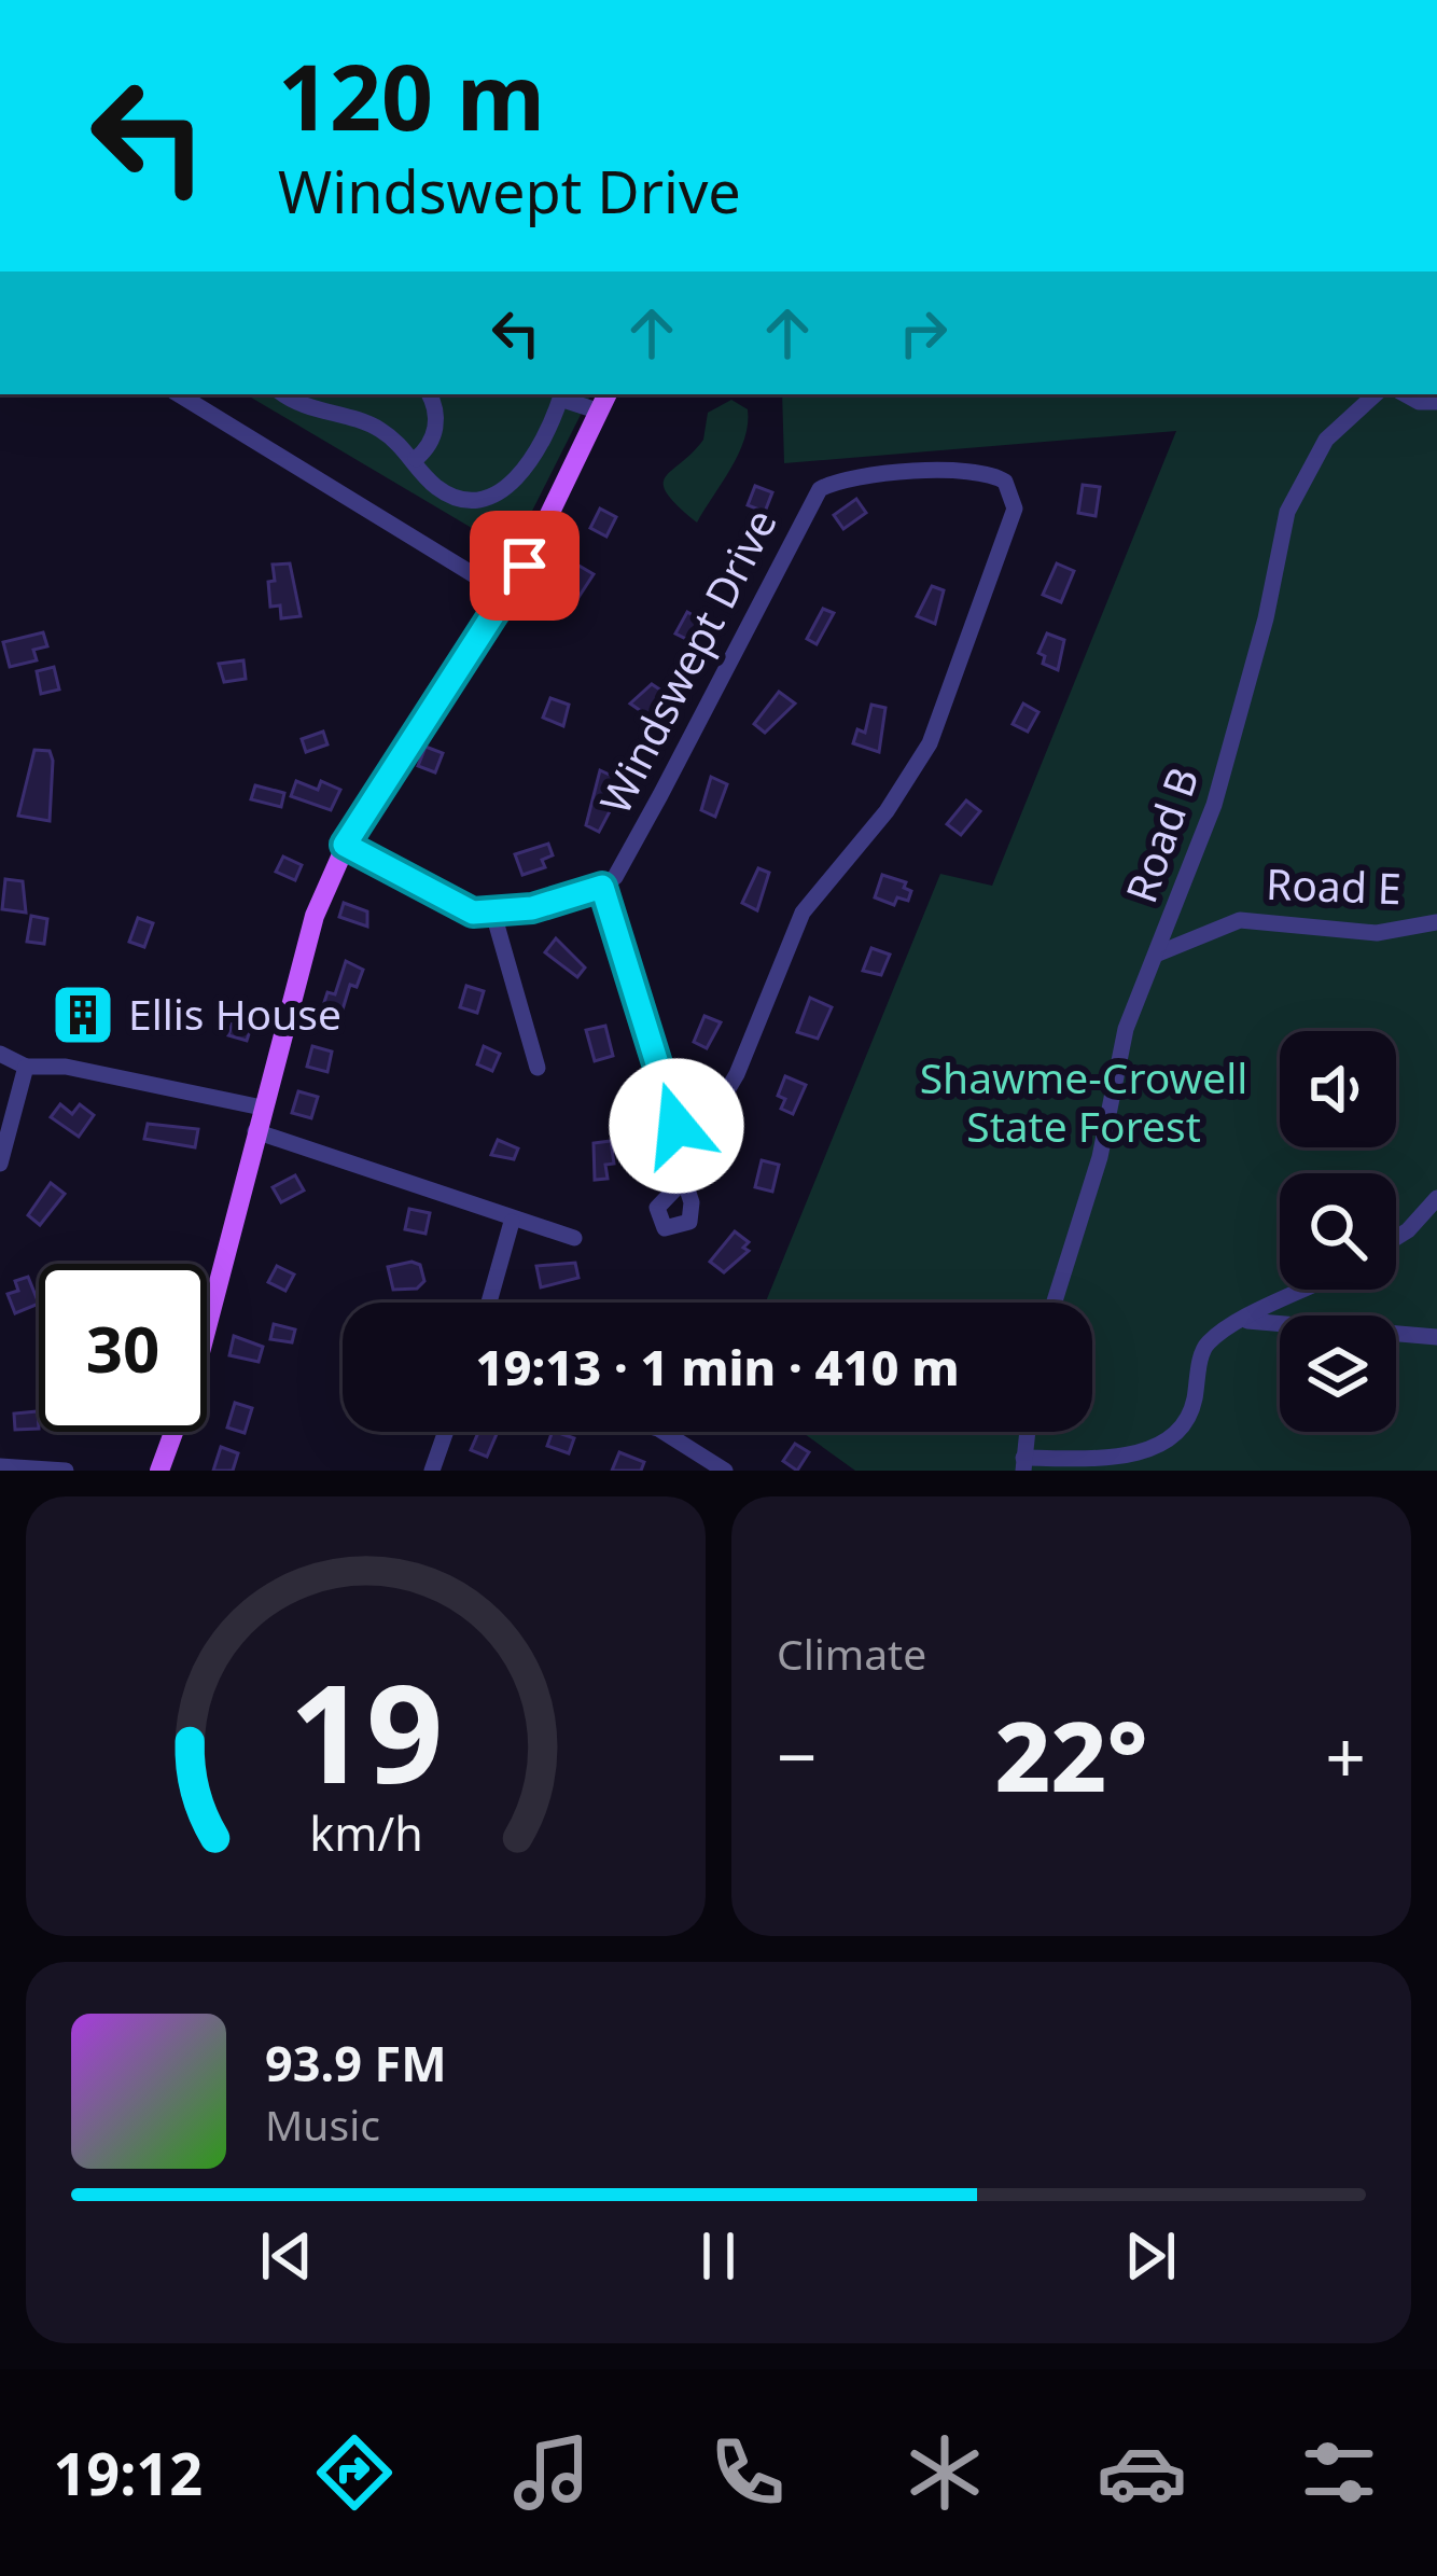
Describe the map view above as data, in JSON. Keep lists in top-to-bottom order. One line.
{"streets":{"street":["Windswept Drive","Road B","Road E"]},"crossings":[["Road B","Road E"]],"parks":["Shawme-Crowell State Forest"],"places":{"building":["Ellis House"]},"page":{"turn":["120 m","Windswept Drive"],"limit":"30","trip":"19:13 · 1 min · 410 m","tile":"Climate","heat":["−","22°","+"],"song":["93.9 FM","Music"],"tabs":"19:12","gauge":["19","km/h"]}}
